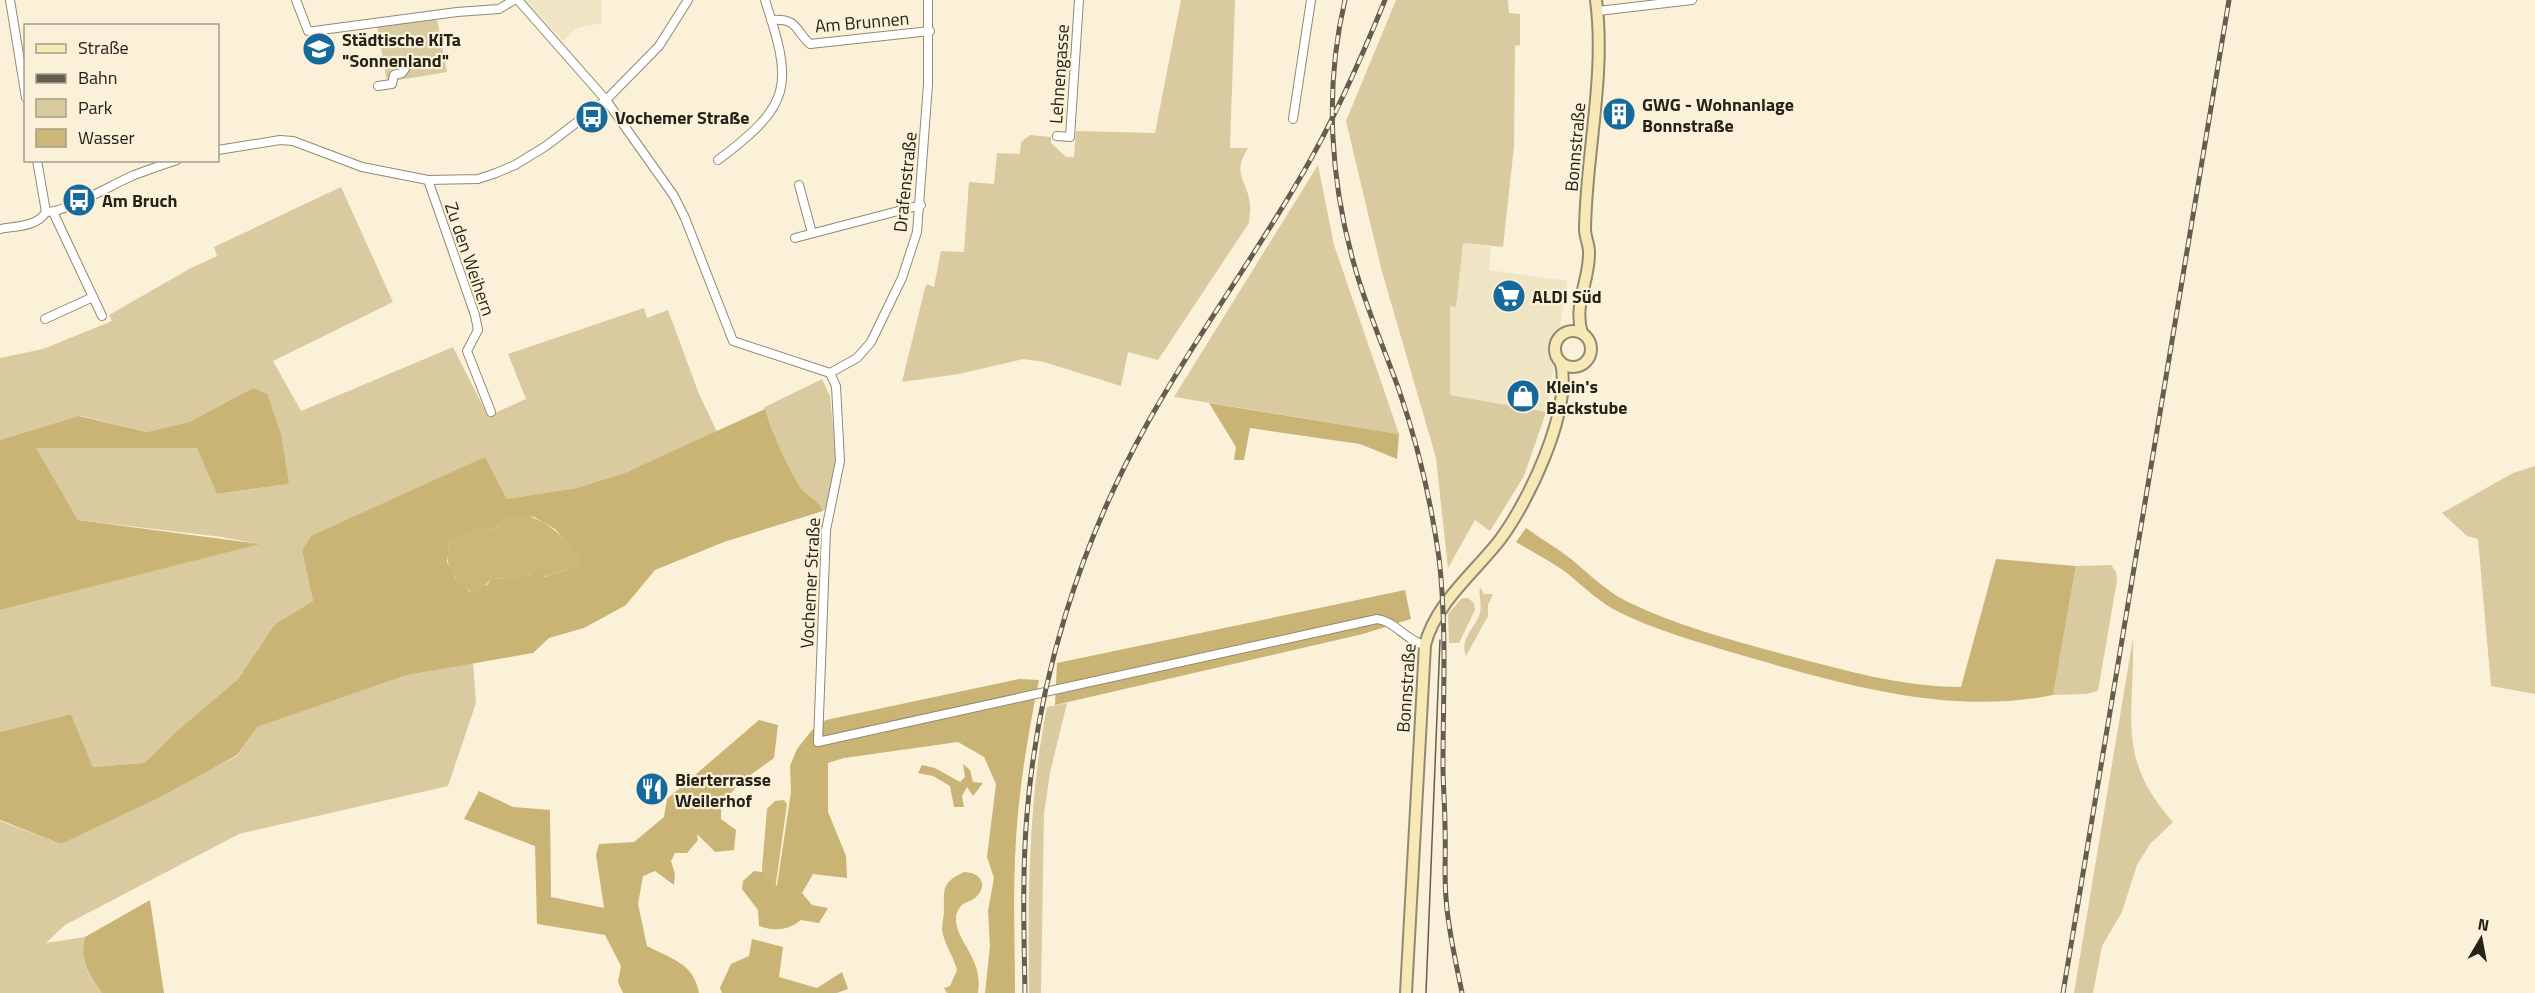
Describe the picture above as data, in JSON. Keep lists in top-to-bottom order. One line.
{"streets":{"main road":["Bonnstraße"],"street":["Am Brunnen","Lehnengasse","Drafenstraße","Zu den Weihern","Vochemer Straße"]},"crossings":[["Am Brunnen","Drafenstraße"],["Bonnstraße","Vochemer Straße"],["Drafenstraße","Vochemer Straße"]],"places":{"school or university":["Städtische KiTa \"Sonnenland\""],"building":["GWG - Wohnanlage Bonnstraße"],"bus stop":["Vochemer Straße","Am Bruch"],"supermarket":["ALDI Süd"],"shop":["Klein's Backstube"],"restaurant":["Bierterrasse Weilerhof"]},"legend":["Straße","Bahn","Park","Wasser"],"north":"top"}
